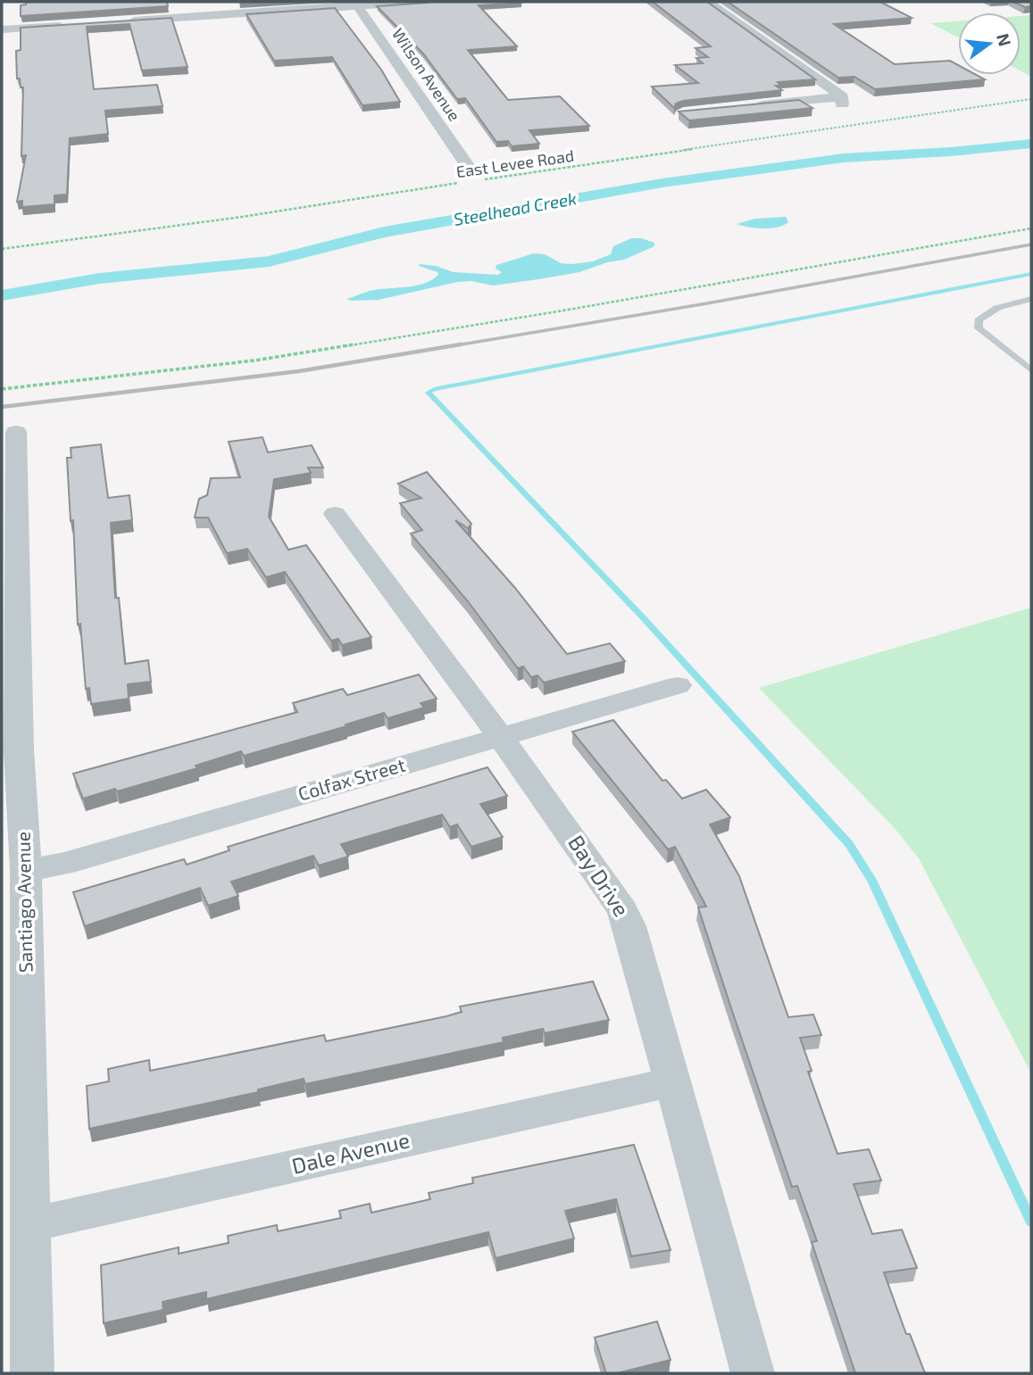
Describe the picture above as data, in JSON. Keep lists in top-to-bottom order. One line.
{"streets":{"street":["Wilson Avenue","Colfax Street","Bay Drive","Santiago Avenue","Dale Avenue"],"path":["East Levee Road"]},"crossings":[["Wilson Avenue","East Levee Road"],["Colfax Street","Bay Drive"],["Colfax Street","Santiago Avenue"],["Bay Drive","Dale Avenue"],["Santiago Avenue","Dale Avenue"]],"water":["Steelhead Creek"],"north":"right"}
